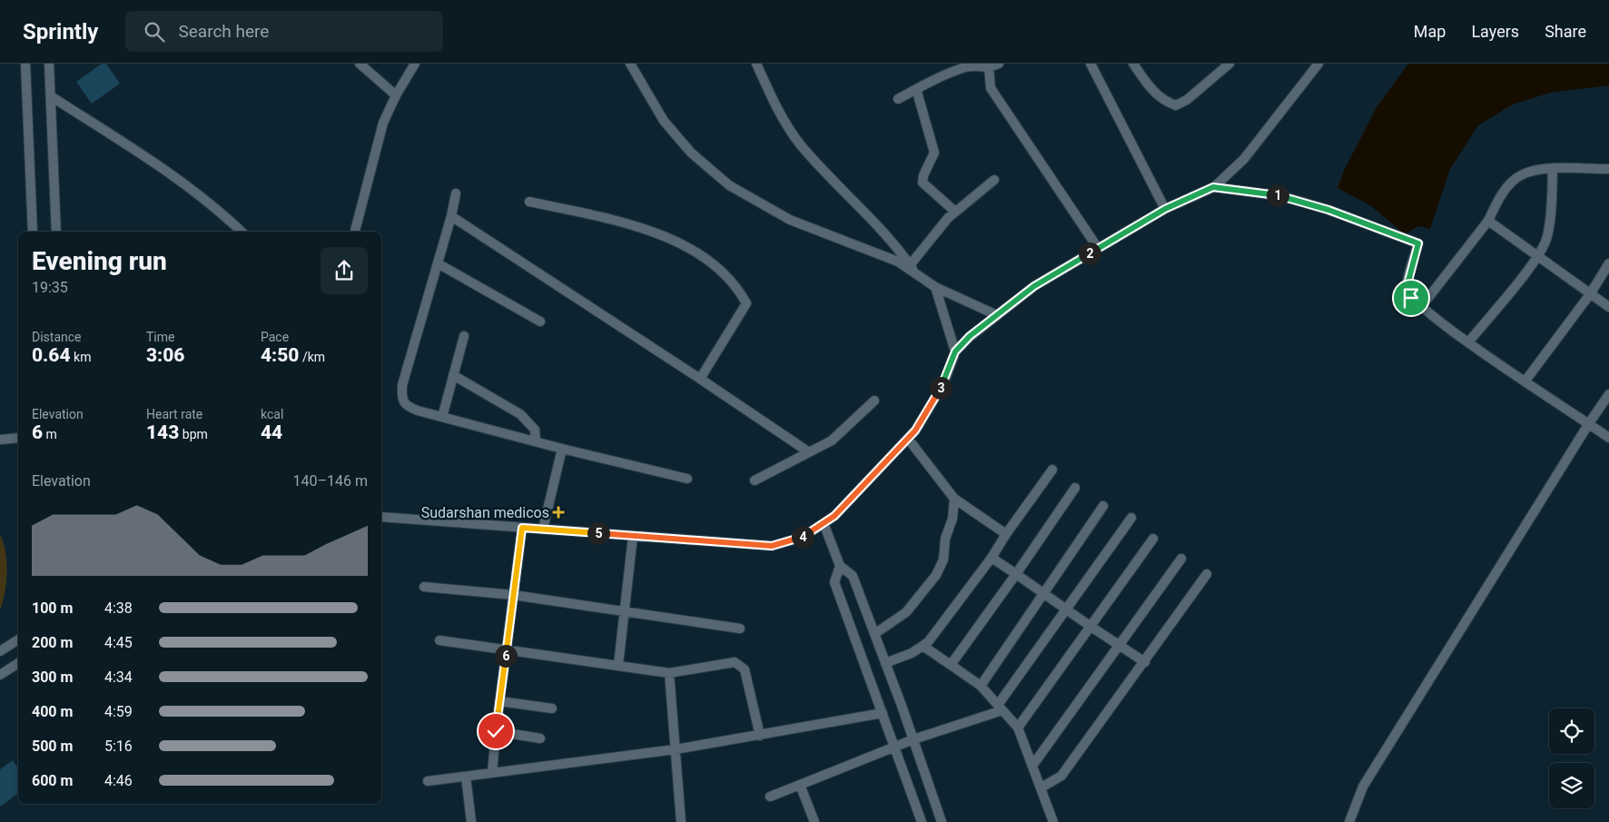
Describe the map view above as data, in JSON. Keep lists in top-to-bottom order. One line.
{"places":{"health":["Sudarshan medicos"]},"page":{"header":"Sprintly","search":"Search here","nav":["Map","Layers","Share"],"pins":["1","2","3","5","4","6"],"heading":["Evening run","19:35"],"stats":[["Distance","0.64 km"],["Time","3:06"],["Pace","4:50 /km"],["Elevation","6 m"],["Heart rate","143 bpm"],["kcal","44"]],"chart":["Elevation","140–146 m"],"list":[{"name":"100 m","note":"4:38"},{"name":"200 m","note":"4:45"},{"name":"300 m","note":"4:34"},{"name":"400 m","note":"4:59"},{"name":"500 m","note":"5:16"},{"name":"600 m","note":"4:46"}]}}
